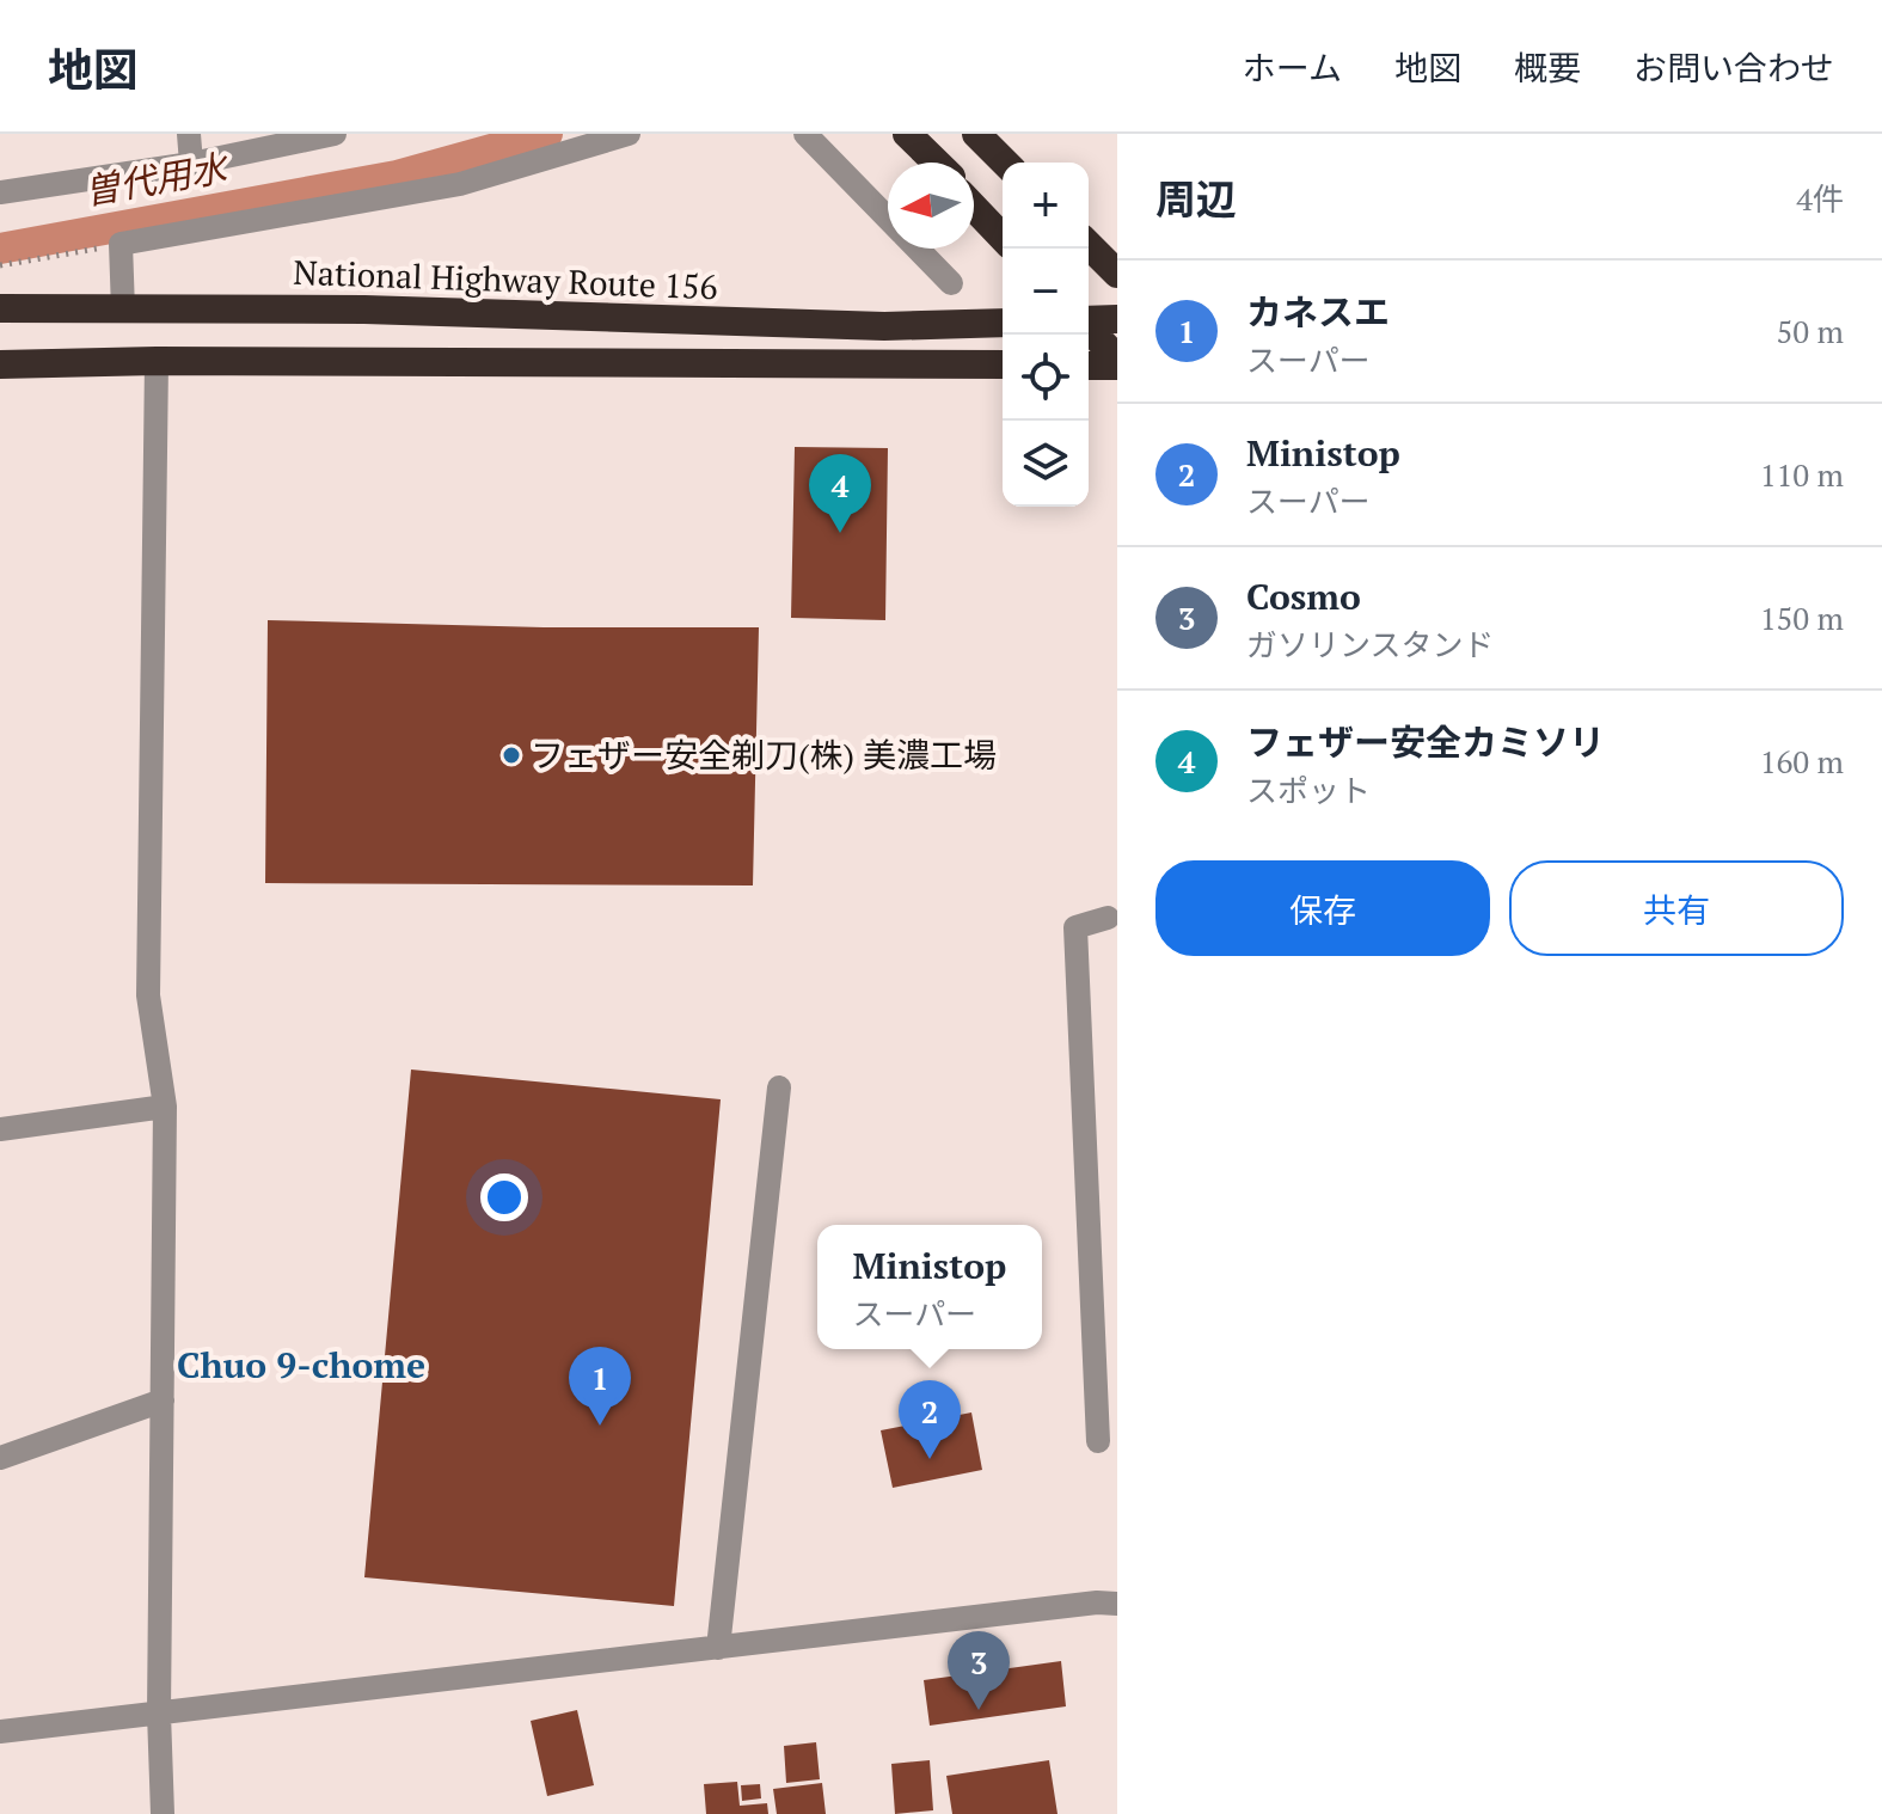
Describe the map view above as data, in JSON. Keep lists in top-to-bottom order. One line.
{"streets":{"highway":["National Highway Route 156"]},"districts":["Chuo 9-chome"],"water":["曽代用水"],"places":["フェザー安全剃刀(株) 美濃工場"],"north":"left","page":{"header":"地図","nav":["ホーム","地図","概要","お問い合わせ"],"heading":["周辺","4件"],"map_buttons":["+","−"],"list":[{"mark":"1","name":"カネスエ","note":"スーパー","value":"50 m"},{"mark":"2","name":"Ministop","note":"スーパー","value":"110 m"},{"mark":"3","name":"Cosmo","note":"ガソリンスタンド","value":"150 m"},{"mark":"4","name":"フェザー安全カミソリ","note":"スポット","value":"160 m"}],"pins":["4","1","2","3"],"buttons":["保存","共有"],"popup":["Ministop","スーパー"]}}
